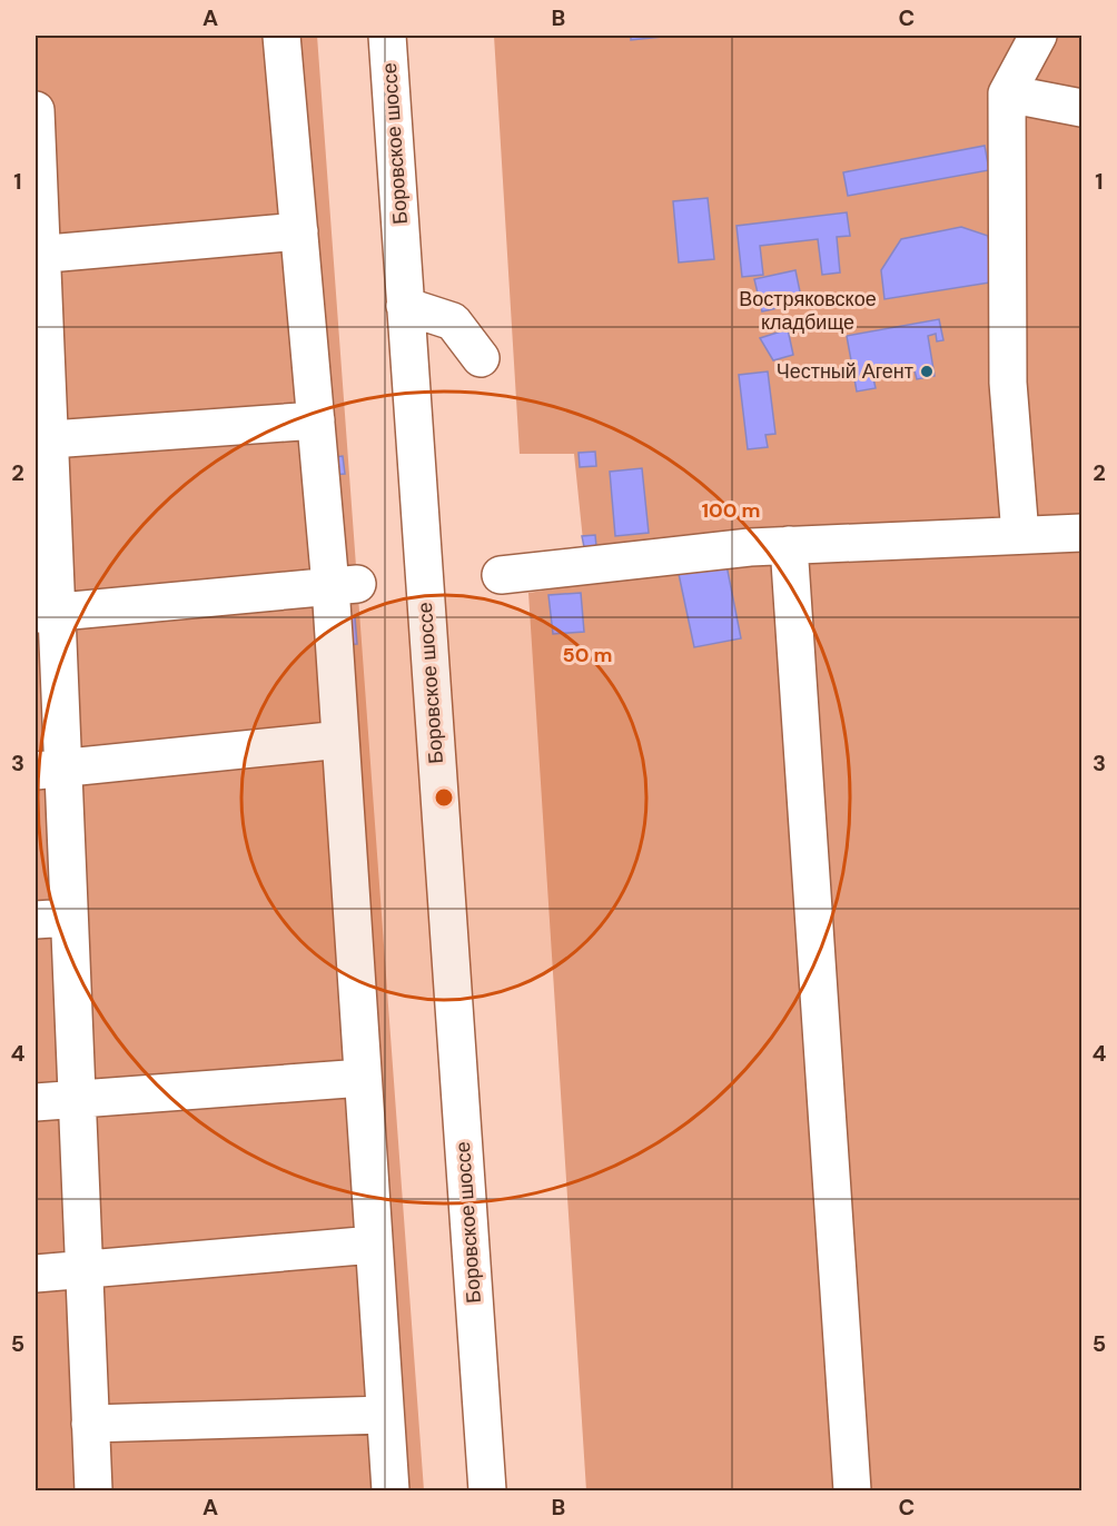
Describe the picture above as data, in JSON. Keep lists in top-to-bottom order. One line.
{"streets":{"street":["Боровское шоссе"]},"parks":["Востряковское кладбище"],"places":["Честный Агент"],"grid":{"columns":["A","B","C"],"rows":["1","2","3","4","5"]},"rings":["100 m","50 m"]}
